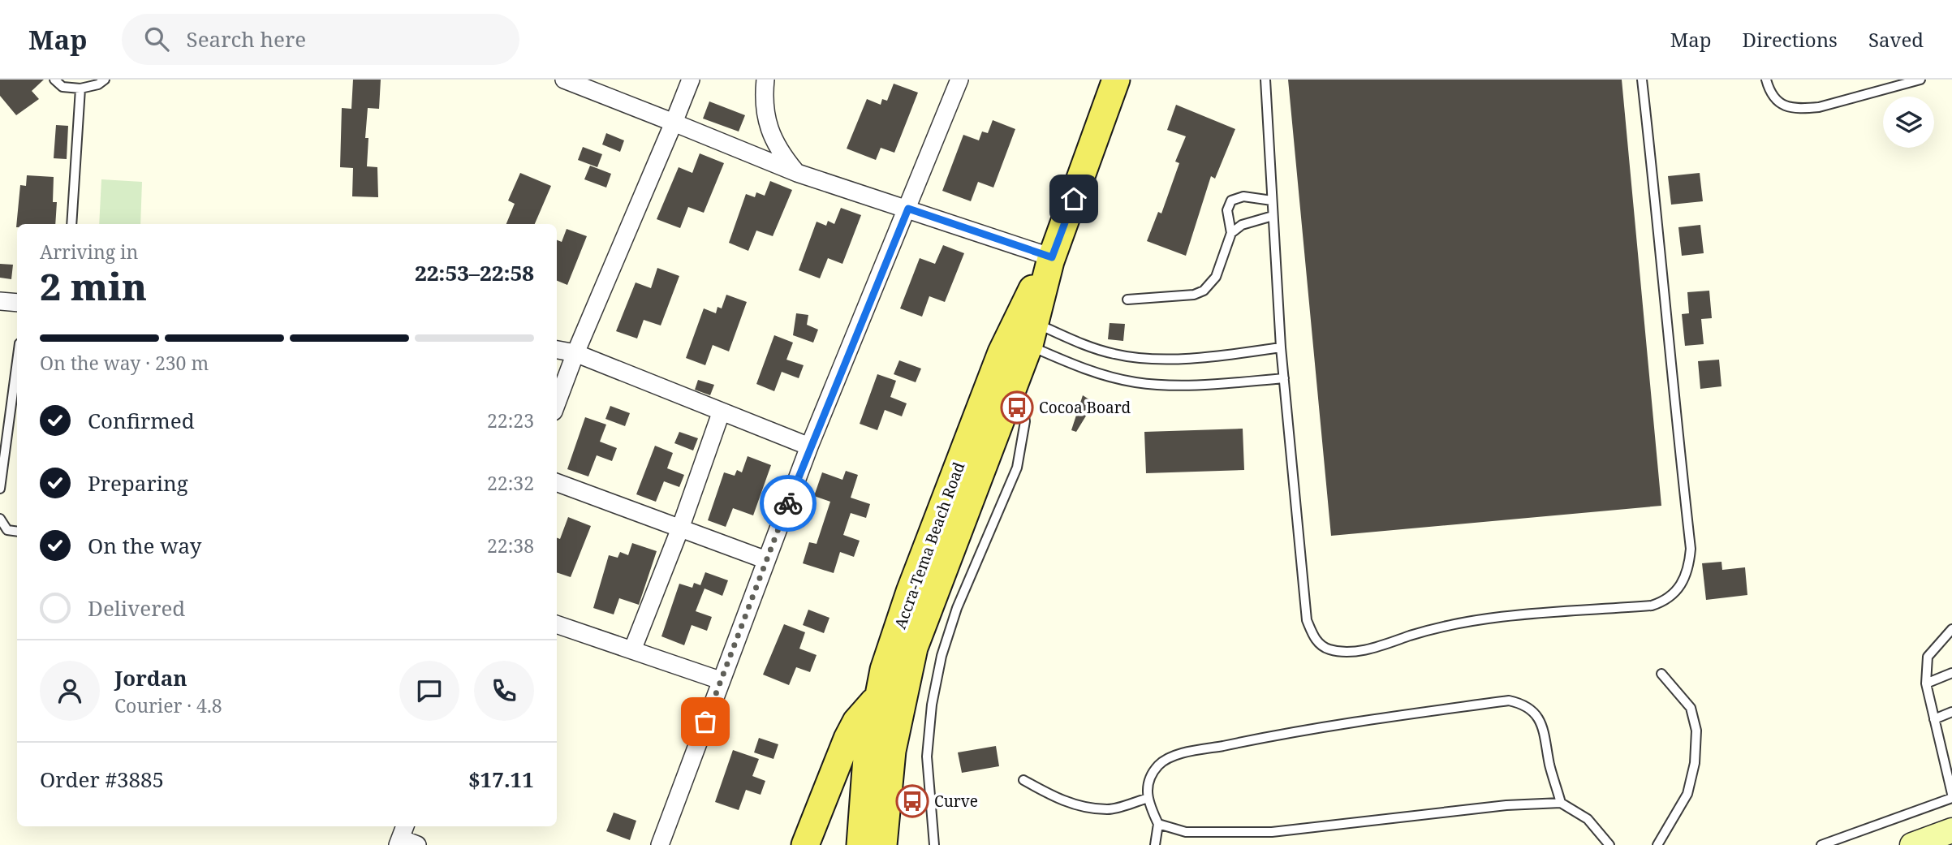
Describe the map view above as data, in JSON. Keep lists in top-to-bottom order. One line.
{"streets":{"main road":["Accra-Tema Beach Road"]},"places":{"bus stop":["Cocoa Board","Curve"]},"page":{"header":"Map","search":"Search here","nav":["Map","Directions","Saved"],"heading":["2 min","Arriving in","22:53–22:58"],"panel":["Jordan","Courier · 4.8","Order #3885","$17.11"],"bar":"On the way · 230 m","list":[["Confirmed","22:23"],["Preparing","22:32"],["On the way","22:38"],"Delivered"]}}
